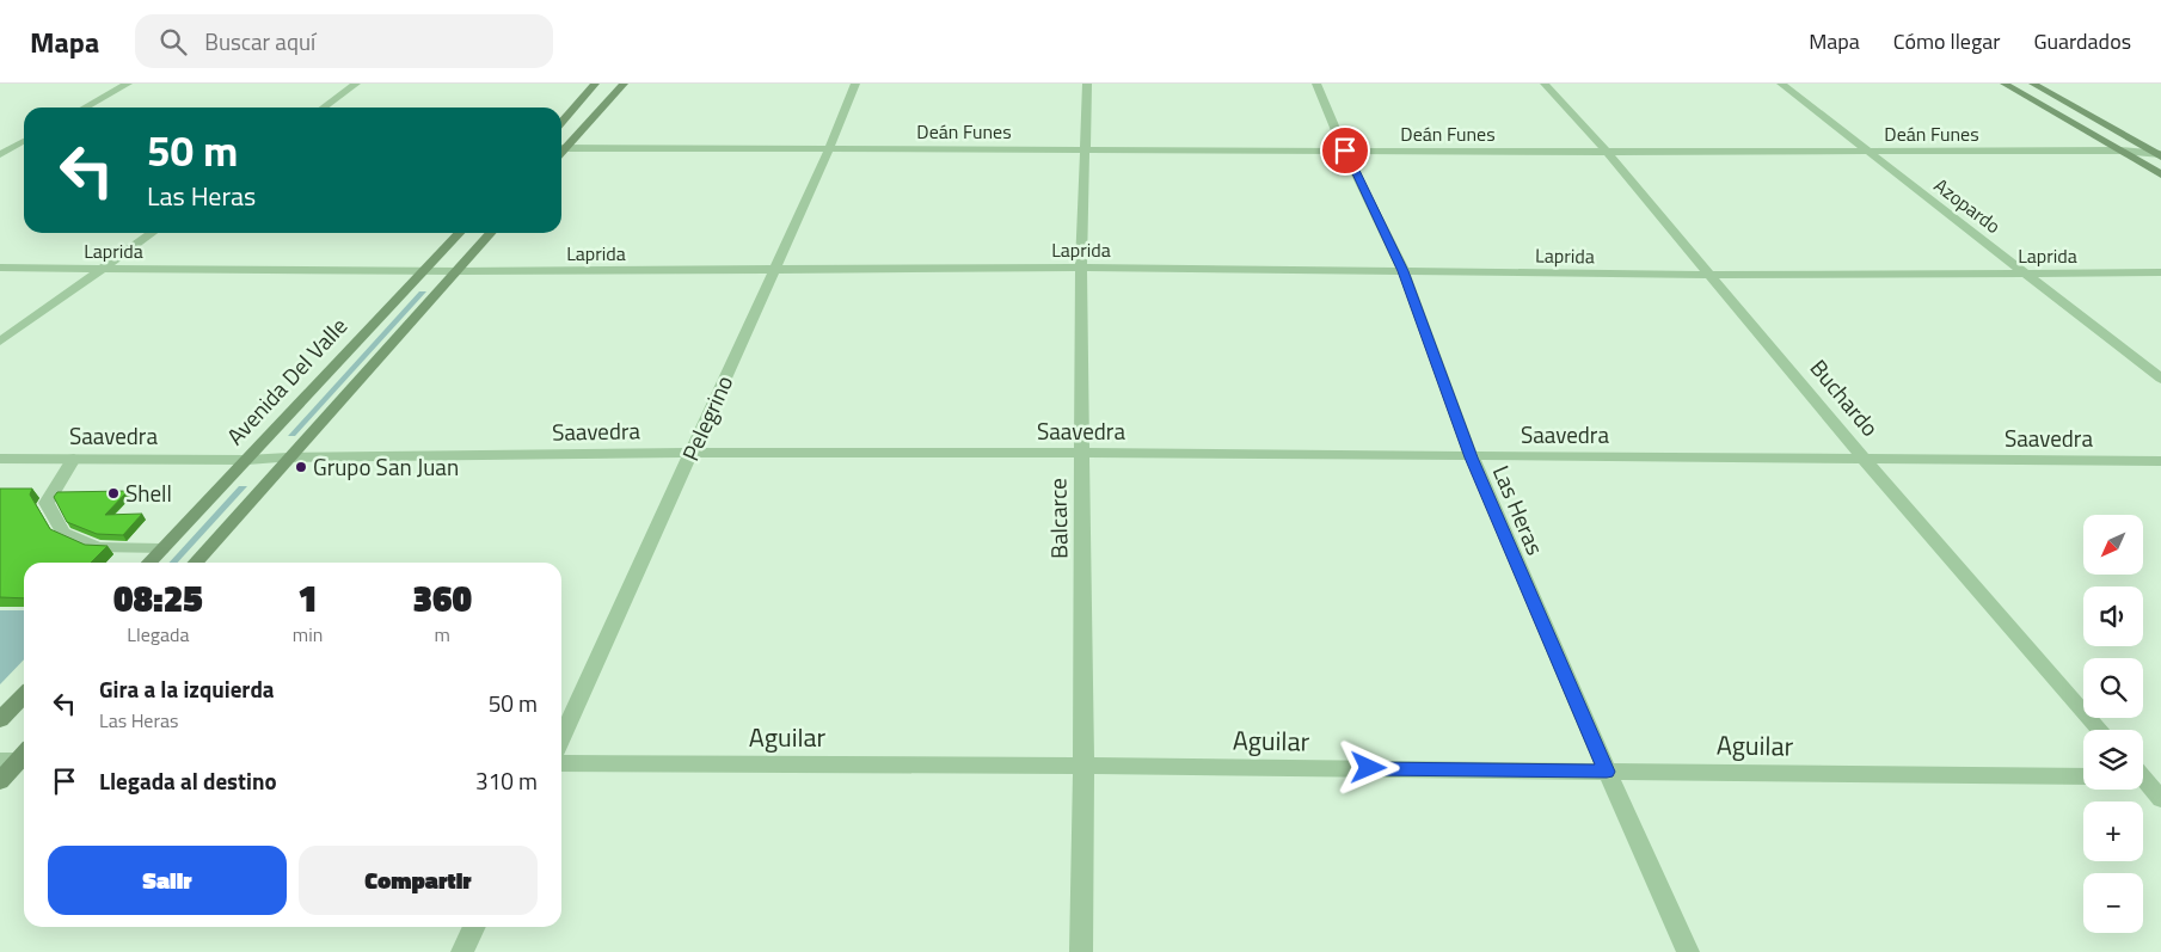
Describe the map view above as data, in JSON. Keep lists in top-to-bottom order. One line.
{"streets":{"main road":["Avenida Del Valle"],"street":["Deán Funes","Azopardo","Laprida","Buchardo","Pelegrino","Saavedra","Las Heras","Balcarce","Aguilar"]},"crossings":[["Deán Funes","Azopardo"],["Deán Funes","Buchardo"],["Deán Funes","Pelegrino"],["Deán Funes","Las Heras"],["Deán Funes","Balcarce"],["Azopardo","Laprida"],["Laprida","Avenida Del Valle"],["Laprida","Buchardo"],["Laprida","Pelegrino"],["Laprida","Las Heras"],["Laprida","Balcarce"],["Avenida Del Valle","Saavedra"],["Buchardo","Saavedra"],["Pelegrino","Saavedra"],["Saavedra","Las Heras"],["Saavedra","Balcarce"],["Las Heras","Aguilar"],["Balcarce","Aguilar"]],"places":["Grupo San Juan","Shell"],"north":"bottom left","page":{"header":"Mapa","search":"Buscar aquí","nav":["Mapa","Cómo llegar","Guardados"],"turn":["50 m","Las Heras"],"map_buttons":["+","−"],"eta":["08:25","Llegada","1","min","360","m"],"list":[{"name":"Gira a la izquierda","note":"Las Heras","value":"50 m"},{"name":"Llegada al destino","value":"310 m"}],"buttons":["Salir","Compartir"]}}
